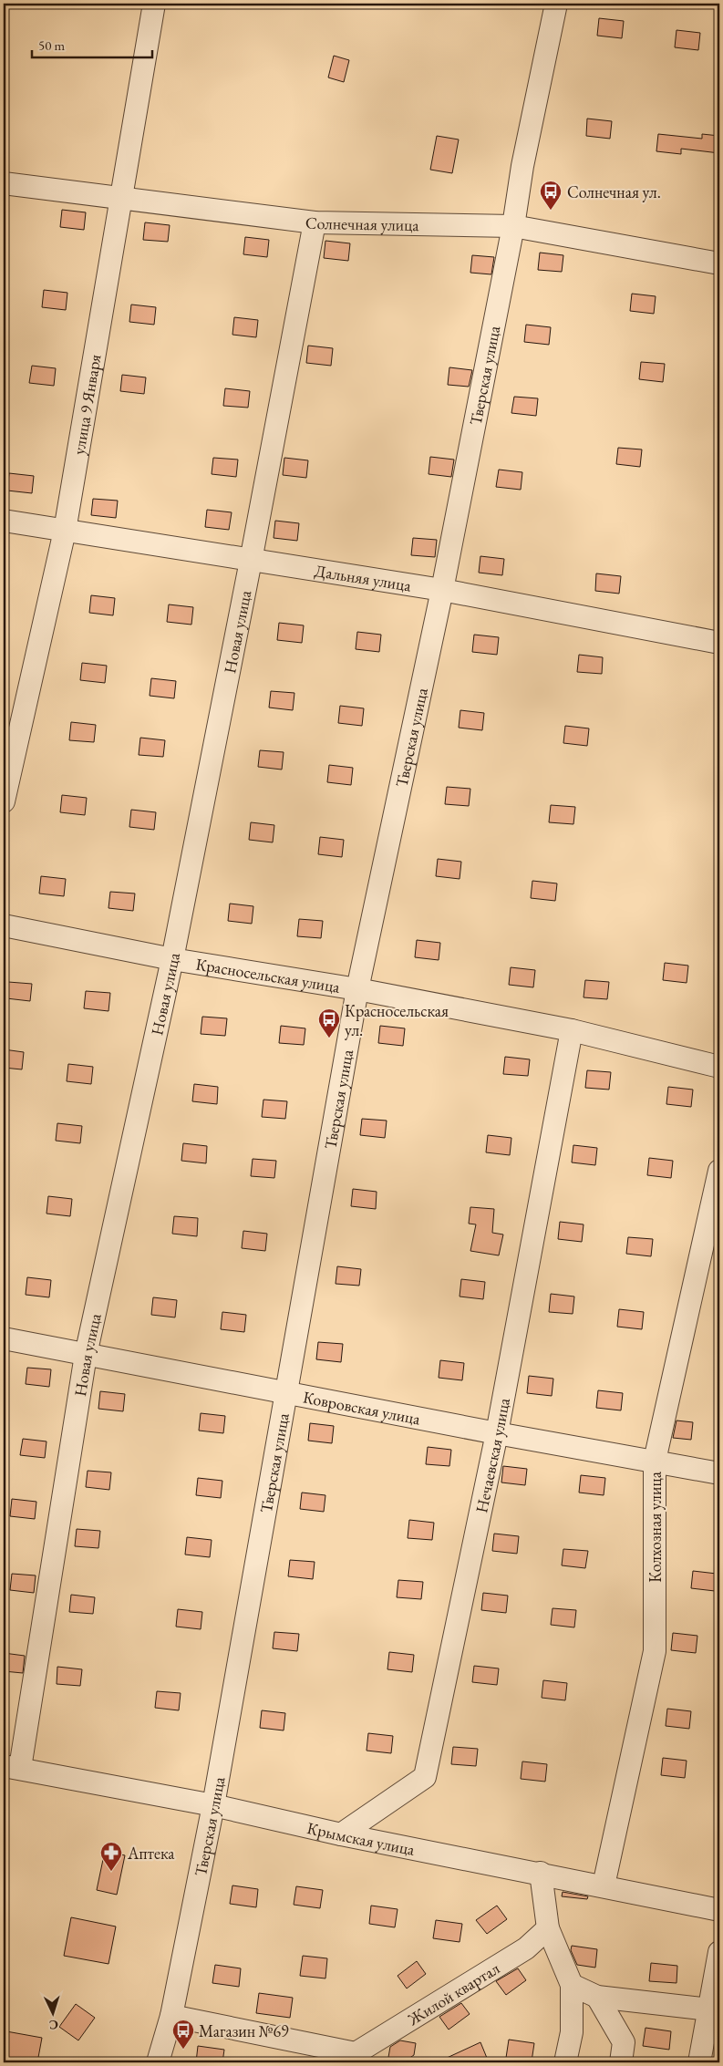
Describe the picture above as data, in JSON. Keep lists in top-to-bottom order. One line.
{"streets":{"street":["Солнечная улица","Тверская улица","улица 9 Января","Дальняя улица","Новая улица","Красносельская улица","Ковровская улица","Нечаевская улица","Колхозная улица","Крымская улица","Жилой квартал"]},"crossings":[["Солнечная улица","Тверская улица"],["Солнечная улица","улица 9 Января"],["Солнечная улица","Новая улица"],["Тверская улица","Дальняя улица"],["Тверская улица","Красносельская улица"],["Тверская улица","Ковровская улица"],["Тверская улица","Крымская улица"],["Тверская улица","Жилой квартал"],["улица 9 Января","Дальняя улица"],["Дальняя улица","Новая улица"],["Новая улица","Красносельская улица"],["Новая улица","Ковровская улица"],["Новая улица","Крымская улица"],["Красносельская улица","Нечаевская улица"],["Ковровская улица","Нечаевская улица"],["Ковровская улица","Колхозная улица"],["Нечаевская улица","Крымская улица"],["Колхозная улица","Крымская улица"]],"places":{"bus stop":["Солнечная ул.","Красносельская ул.","Магазин №69"],"pharmacy":["Аптека"]},"scale_bar":"50 m","north":"bottom"}
